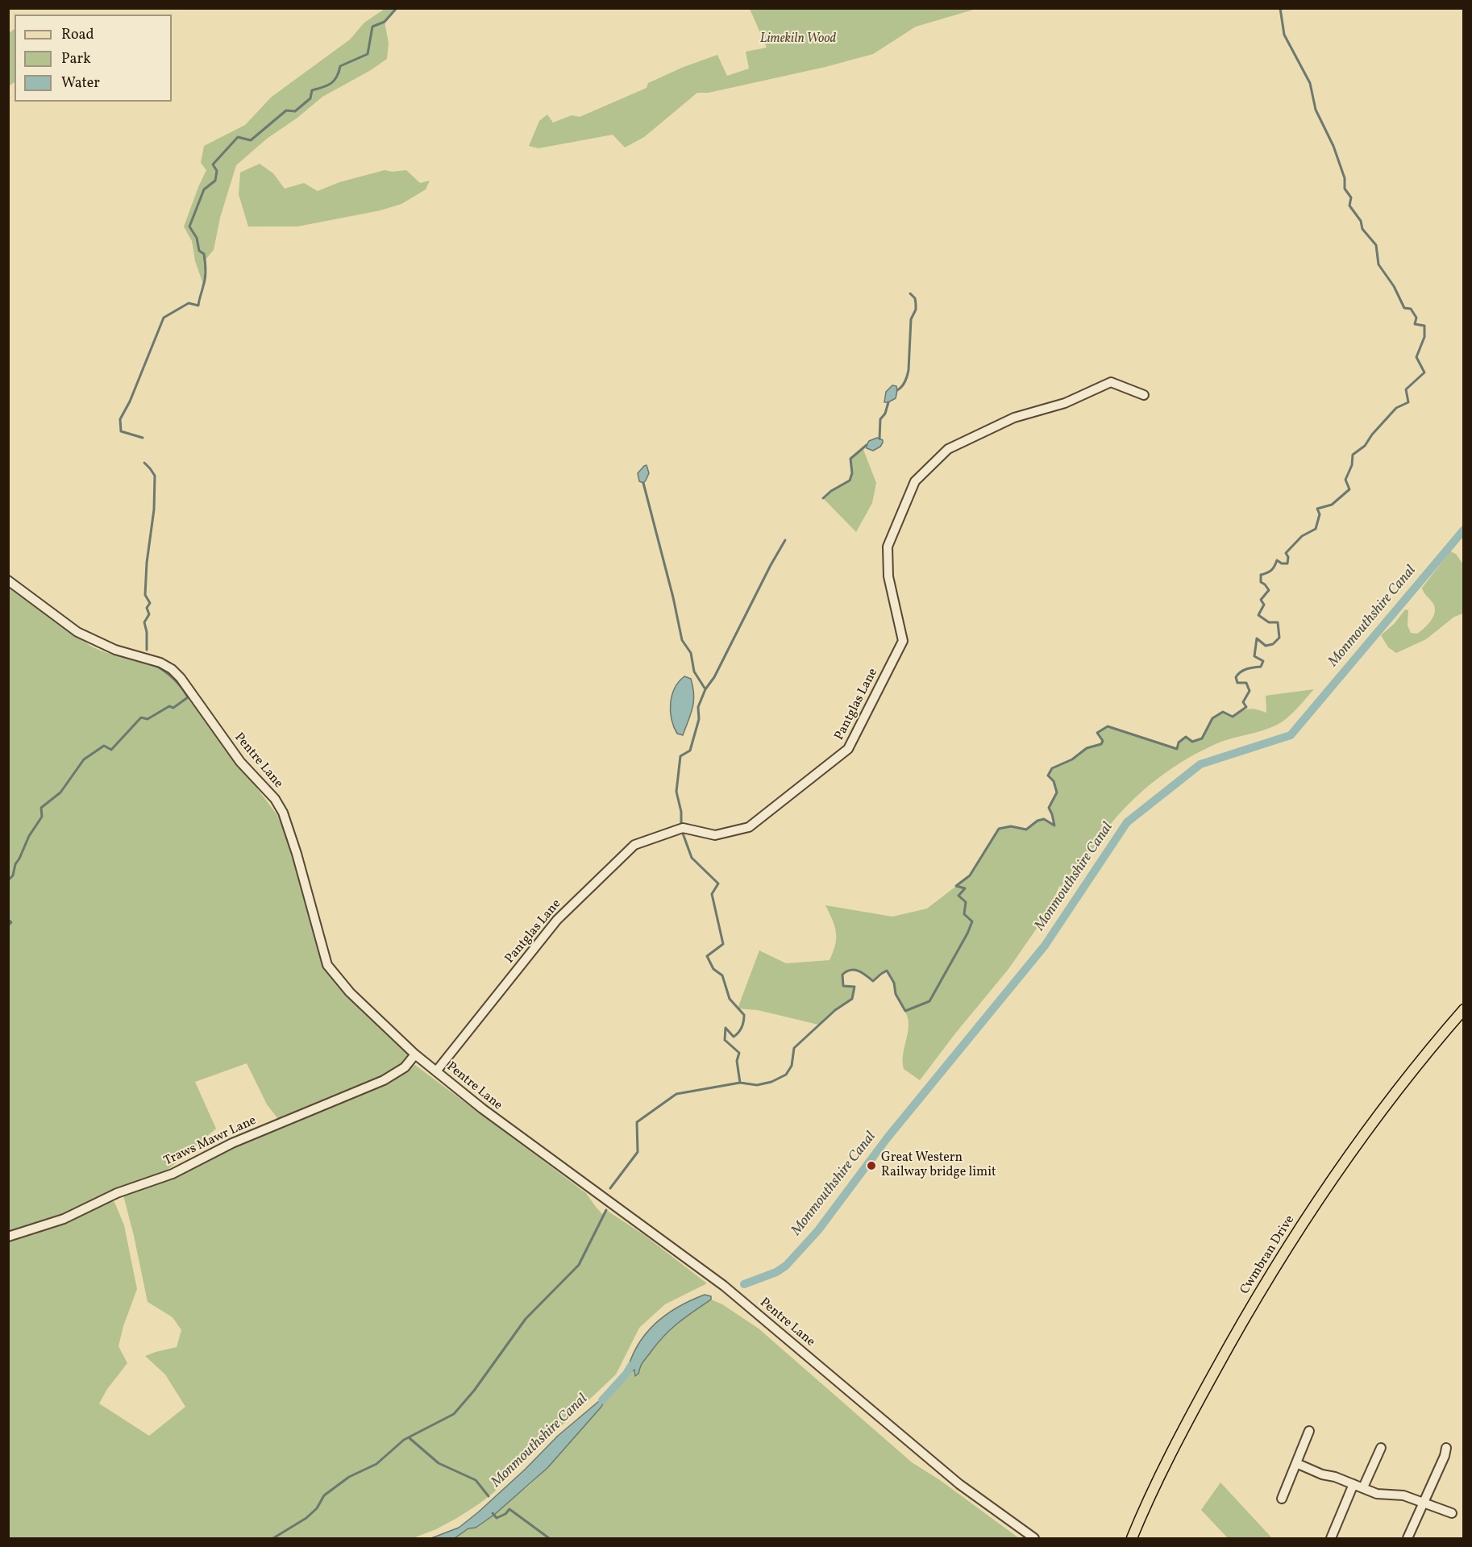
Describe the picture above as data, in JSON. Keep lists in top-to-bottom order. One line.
{"streets":{"main road":["Cwmbran Drive"],"street":["Pantglas Lane","Pentre Lane","Traws Mawr Lane"]},"crossings":[["Pantglas Lane","Pentre Lane"],["Pentre Lane","Traws Mawr Lane"]],"water":["Monmouthshire Canal"],"parks":["Limekiln Wood"],"places":["Great Western Railway bridge limit"],"legend":["Road","Park","Water"]}
